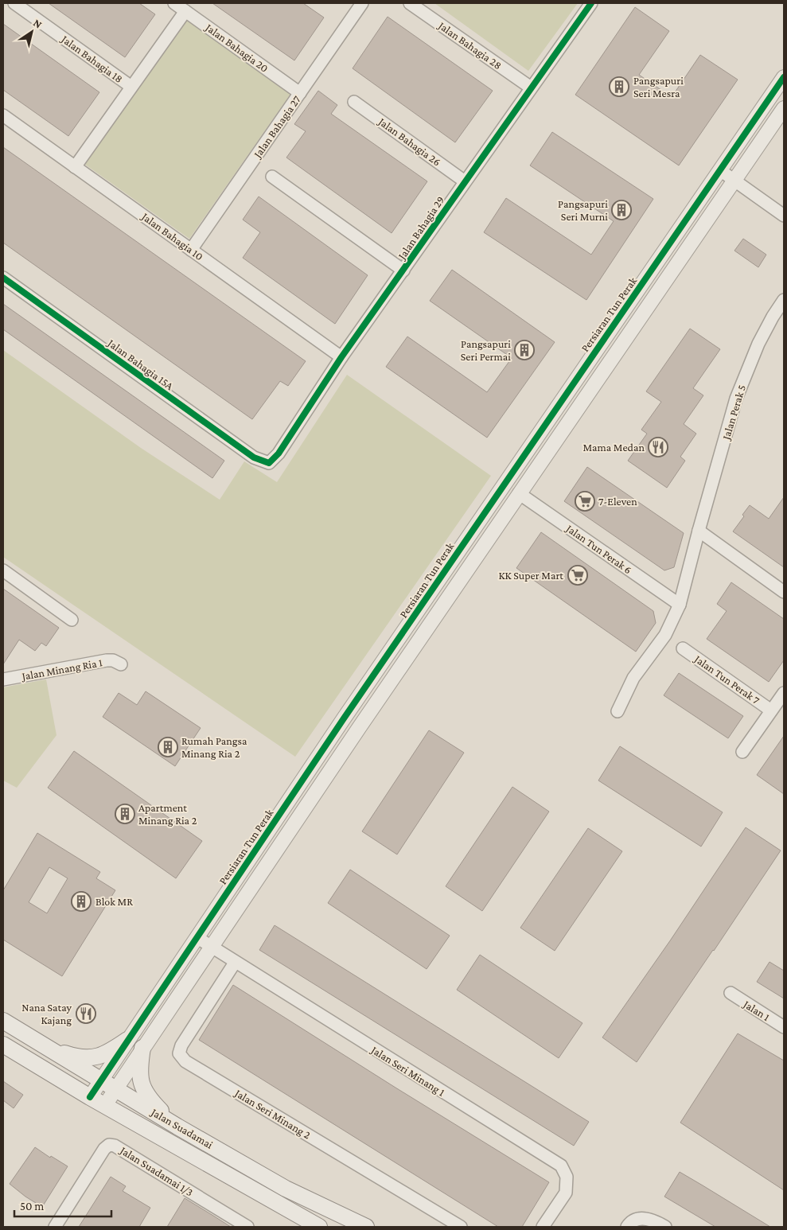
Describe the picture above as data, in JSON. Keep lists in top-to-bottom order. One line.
{"streets":{"main road":["Jalan Suadamai"],"street":["Jalan Bahagia 28","Jalan Bahagia 20","Jalan Bahagia 18","Jalan Bahagia 27","Jalan Bahagia 26","Jalan Bahagia 29","Jalan Bahagia 10","Persiaran Tun Perak","Jalan Bahagia 15A","Jalan Perak 5","Jalan Tun Perak 6","Jalan Minang Ria 1","Jalan Tun Perak 7","Jalan 1","Jalan Seri Minang 1","Jalan Seri Minang 2","Jalan Suadamai 1/3"]},"crossings":[["Jalan Bahagia 28","Jalan Bahagia 29"],["Jalan Bahagia 20","Jalan Bahagia 27"],["Jalan Bahagia 27","Jalan Bahagia 10"],["Jalan Bahagia 26","Jalan Bahagia 29"],["Jalan Bahagia 29","Jalan Bahagia 10"],["Jalan Bahagia 29","Jalan Bahagia 15A"],["Persiaran Tun Perak","Jalan Seri Minang 1"],["Persiaran Tun Perak","Jalan Suadamai"],["Jalan Perak 5","Jalan Tun Perak 6"],["Jalan Seri Minang 1","Jalan Seri Minang 2"]],"places":{"building":["Pangsapuri Seri Mesra","Pangsapuri Seri Murni","Pangsapuri Seri Permai","Rumah Pangsa Minang Ria 2","Apartment Minang Ria 2","Blok MR"],"restaurant":["Mama Medan","Nana Satay Kajang"],"supermarket":["7-Eleven","KK Super Mart"]},"scale_bar":"50 m","north":"top right"}
